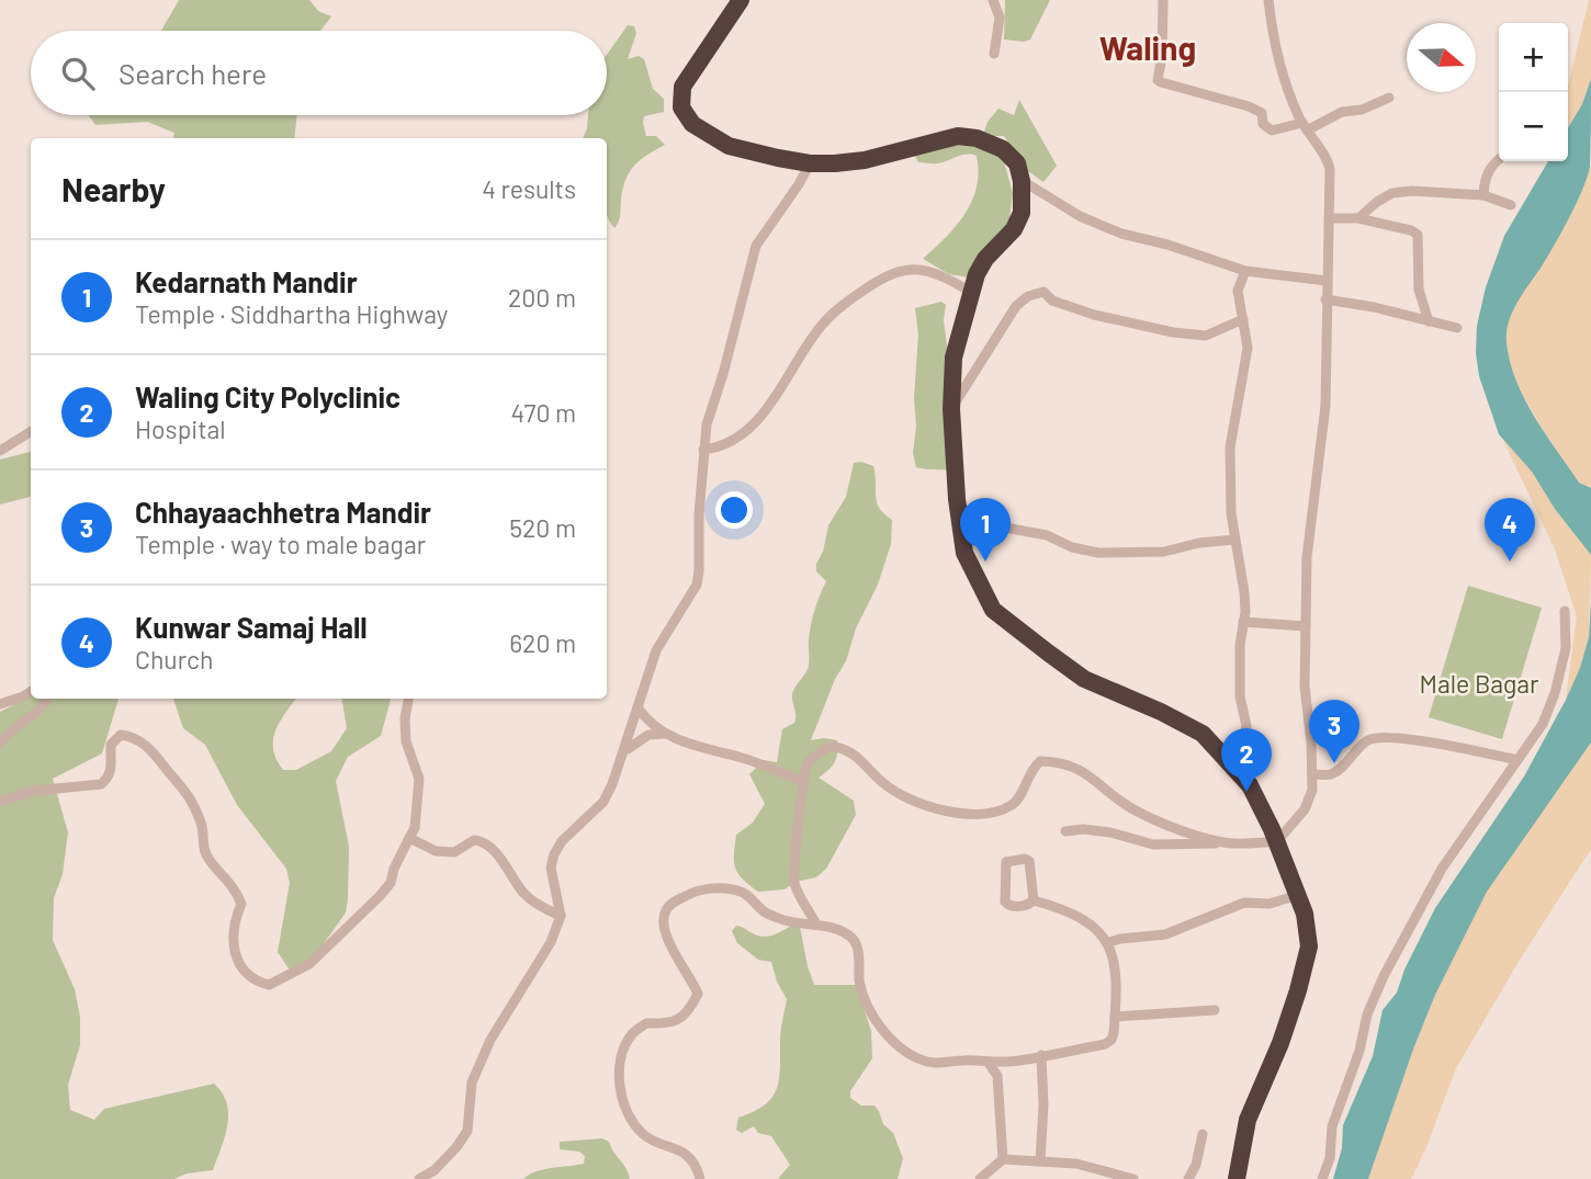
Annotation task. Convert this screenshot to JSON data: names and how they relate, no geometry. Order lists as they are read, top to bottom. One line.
{"districts":["Waling"],"parks":["Male Bagar"],"north":"right","page":{"map_buttons":["+","−"],"search":"Search here","heading":["Nearby","4 results"],"list":[{"mark":"1","name":"Kedarnath Mandir","note":"Temple · Siddhartha Highway","value":"200 m"},{"mark":"2","name":"Waling City Polyclinic","note":"Hospital","value":"470 m"},{"mark":"3","name":"Chhayaachhetra Mandir","note":"Temple · way to male bagar","value":"520 m"},{"mark":"4","name":"Kunwar Samaj Hall","note":"Church","value":"620 m"}],"pins":["1","4","3","2"]}}
